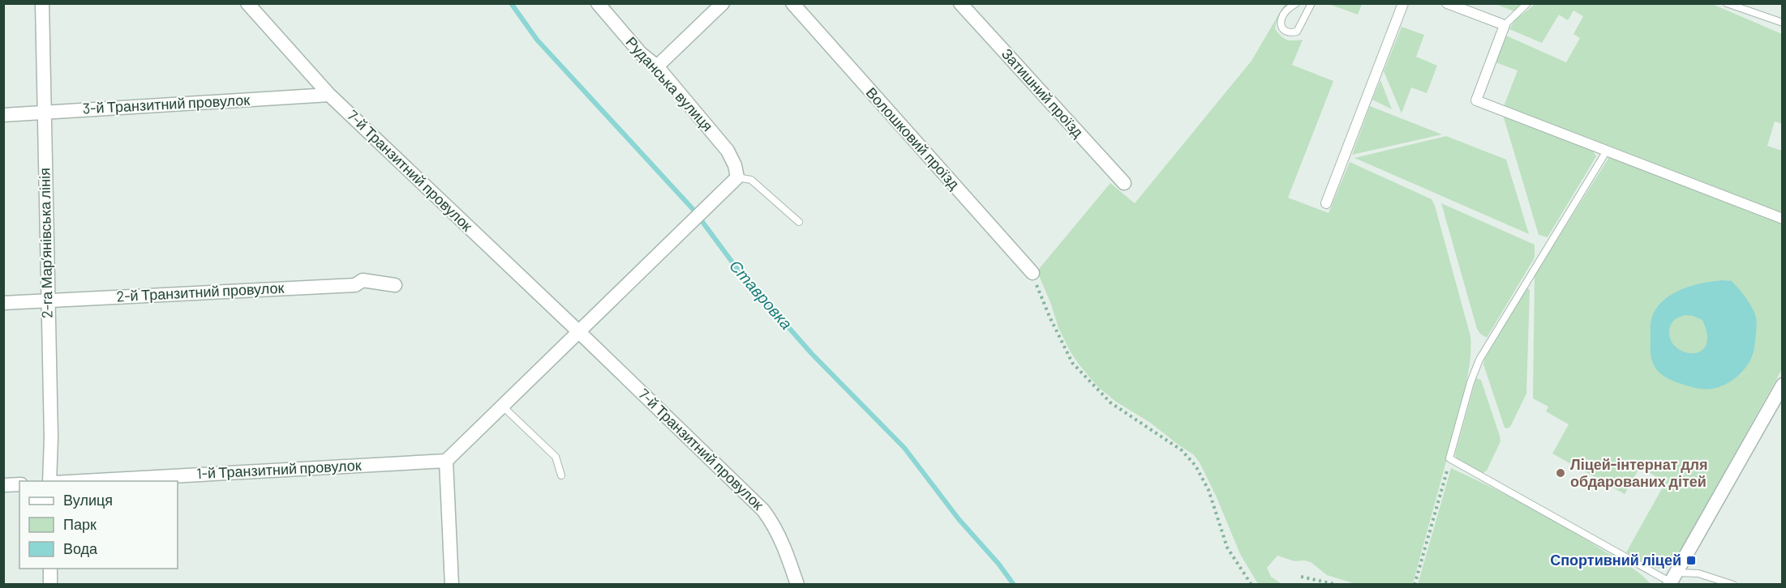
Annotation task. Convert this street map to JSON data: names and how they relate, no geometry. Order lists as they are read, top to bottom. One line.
{"streets":{"street":["Руданська вулиця","Затишний проїзд","3-й Транзитний провулок","Волошковий проїзд","7-й Транзитний провулок","2-га Марʼянівська лінія","2-й Транзитний провулок","1-й Транзитний провулок"]},"crossings":[["3-й Транзитний провулок","7-й Транзитний провулок"],["3-й Транзитний провулок","2-га Марʼянівська лінія"],["2-га Марʼянівська лінія","2-й Транзитний провулок"]],"water":["Ставровка"],"places":{"other":["Ліцей-інтернат для обдарованих дітей"],"transit":["Спортивний ліцей"]},"legend":["Вулиця","Парк","Вода"]}
